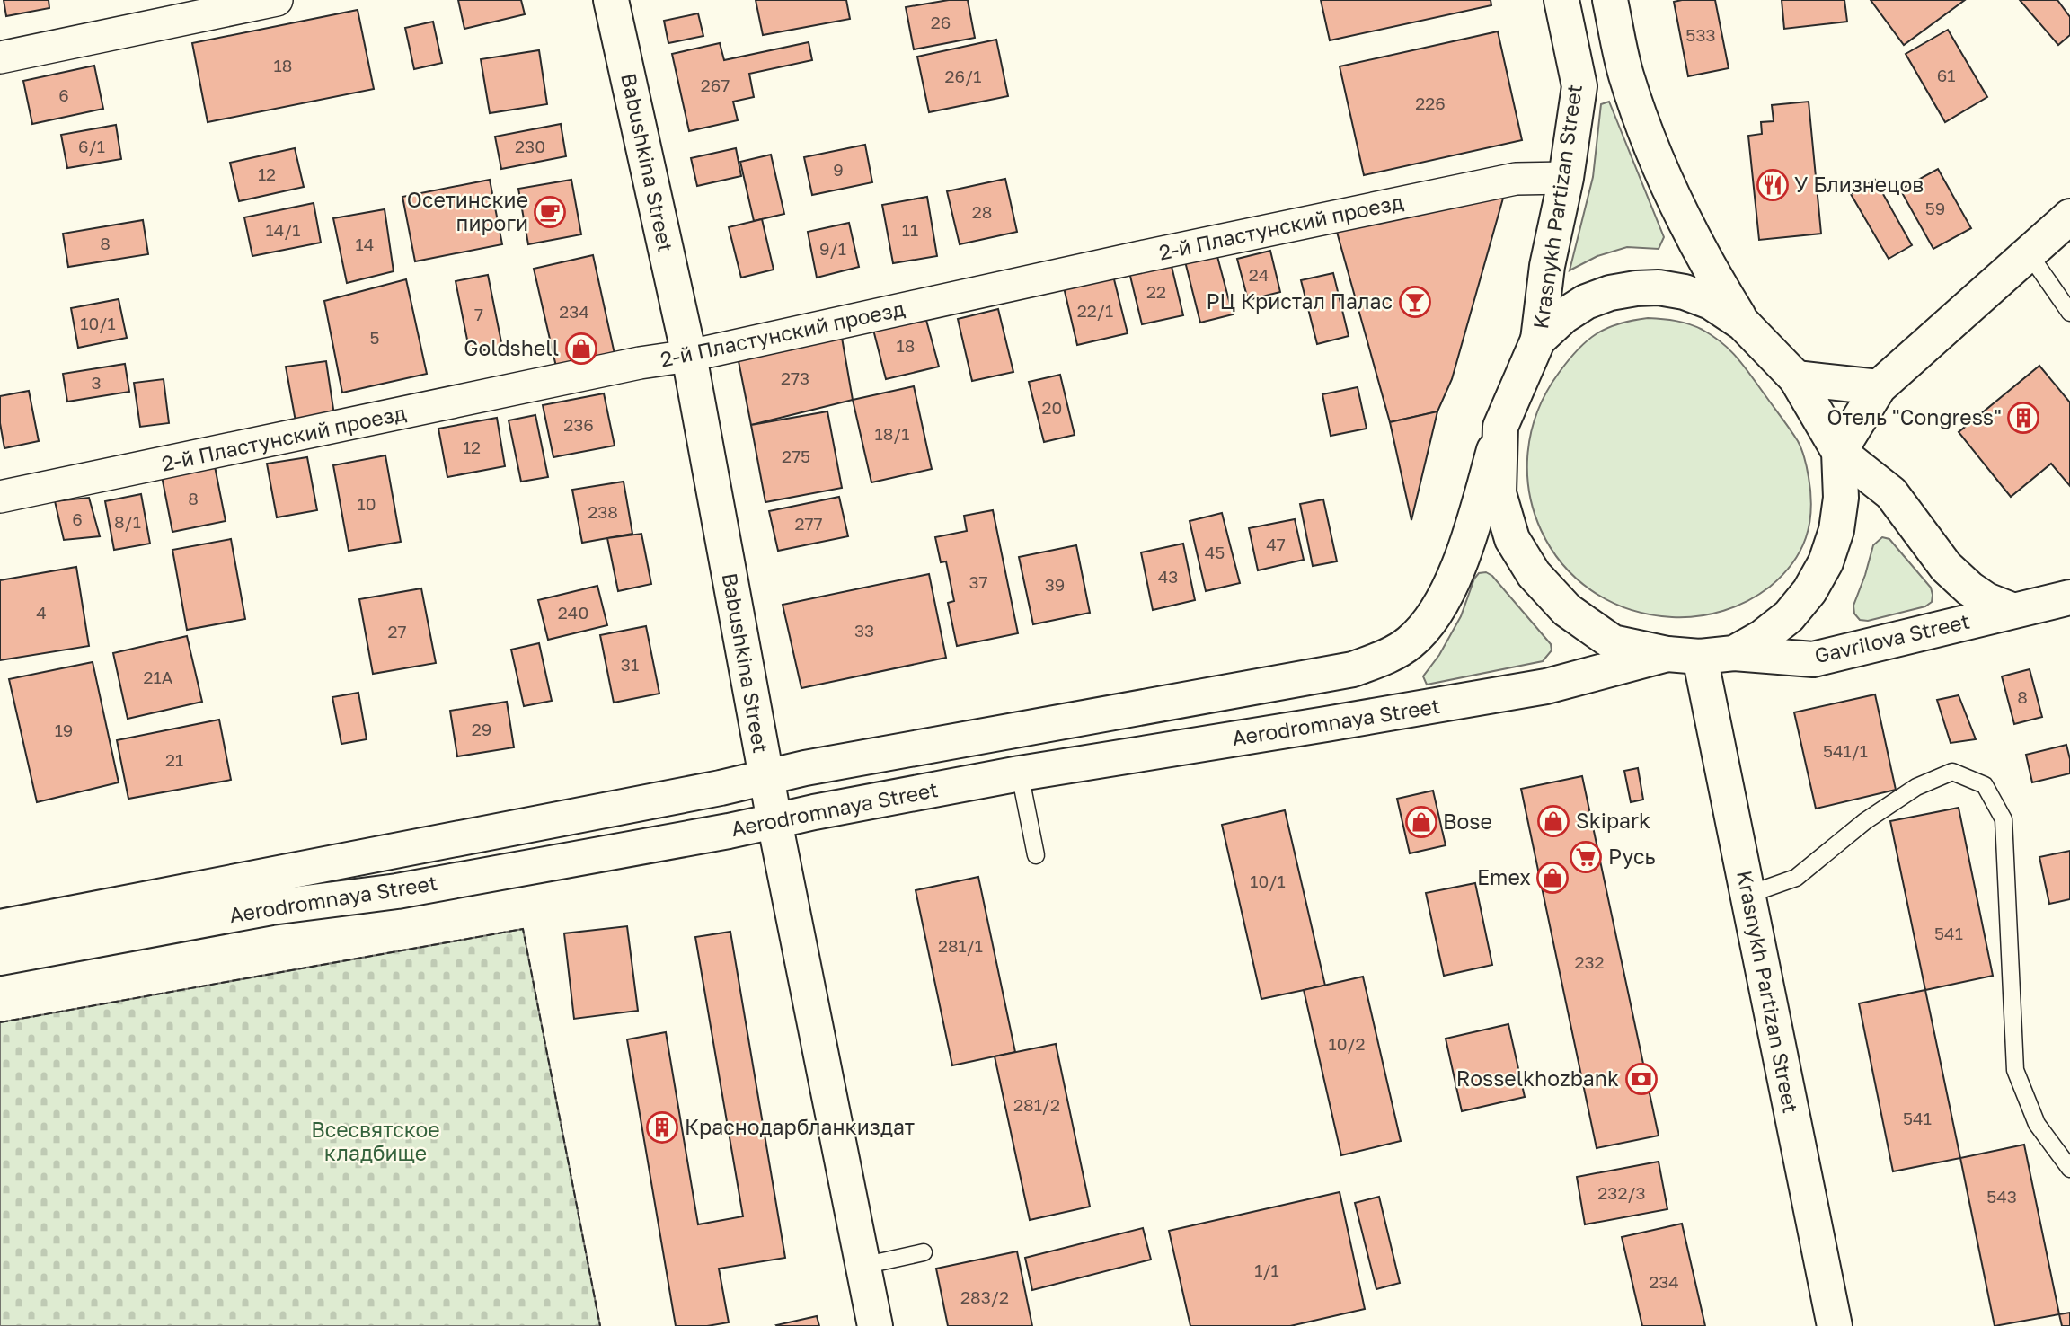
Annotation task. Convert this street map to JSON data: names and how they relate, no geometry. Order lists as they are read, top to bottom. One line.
{"streets":{"street":["Babushkina Street","Krasnykh Partizan Street","2-й Пластунский проезд","Gavrilova Street","Aerodromnaya Street"]},"crossings":[["Babushkina Street","2-й Пластунский проезд"],["Babushkina Street","Aerodromnaya Street"],["Krasnykh Partizan Street","2-й Пластунский проезд"],["Krasnykh Partizan Street","Aerodromnaya Street"]],"parks":["Всесвятское кладбище"],"places":{"restaurant":["У Близнецов"],"cafe":["Осетинские пироги"],"bar":["РЦ Кристал Палас"],"shop":["Goldshell","Skipark","Bose","Emex"],"building":["Отель \"Congress\"","Краснодарбланкиздат"],"supermarket":["Русь"],"bank":["Rosselkhozbank"]},"house_numbers":["26","533","18","61","26/1","267","6","226","6/1","230","9","12","59","28","14/1","11","8","14","9/1","24","22","22/1","234","7","10/1","5","18","273","3","20","236","18/1","12","275","8","10","238","6","8/1","277","47","45","43","37","39","4","240","33","27","31","21А","8","29","19","541/1","21","10/1","541","281/1","232","10/2","281/2","541","232/3","543","1/1","234","283/2"]}
